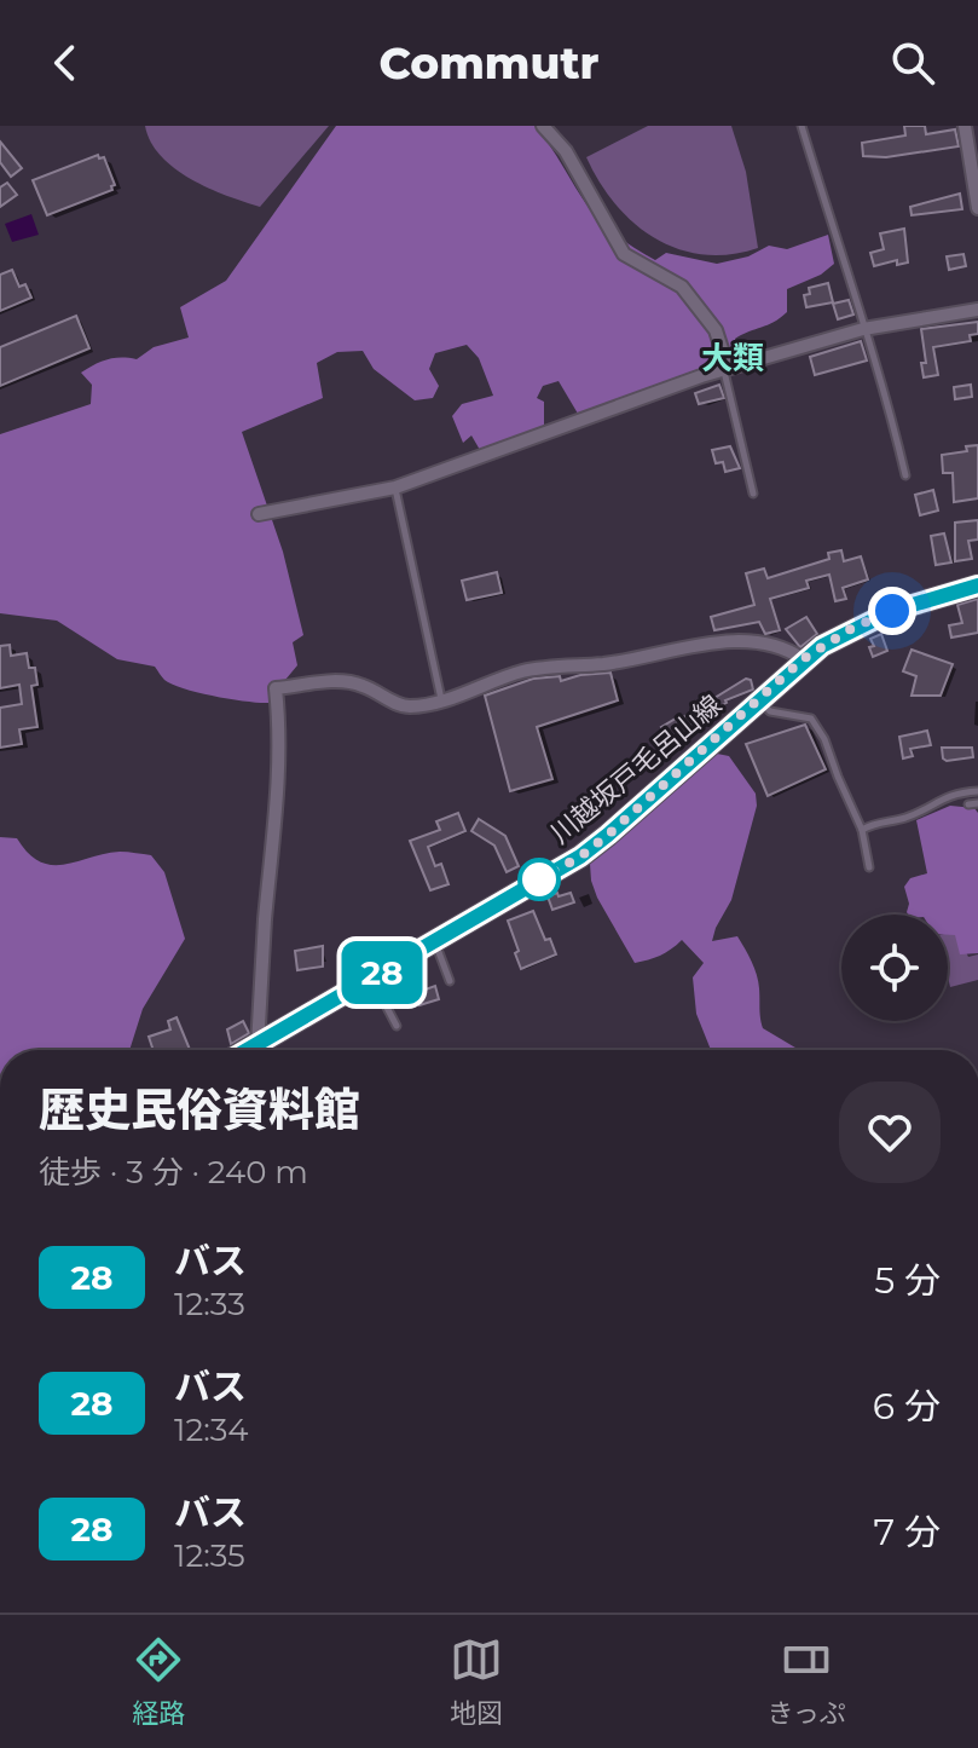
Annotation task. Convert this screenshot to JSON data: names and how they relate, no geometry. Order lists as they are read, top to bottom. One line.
{"streets":{"main road":["川越坂戸毛呂山線"]},"districts":["大類"],"lines":["bus line 28"],"page":{"header":"Commutr","on_map":"28","heading":["歴史民俗資料館","徒歩 · 3 分 · 240 m"],"list":[{"mark":"28","name":"バス","note":"12:33","value":"5 分"},{"mark":"28","name":"バス","note":"12:34","value":"6 分"},{"mark":"28","name":"バス","note":"12:35","value":"7 分"}],"tabs":["経路","地図","きっぷ"]}}
